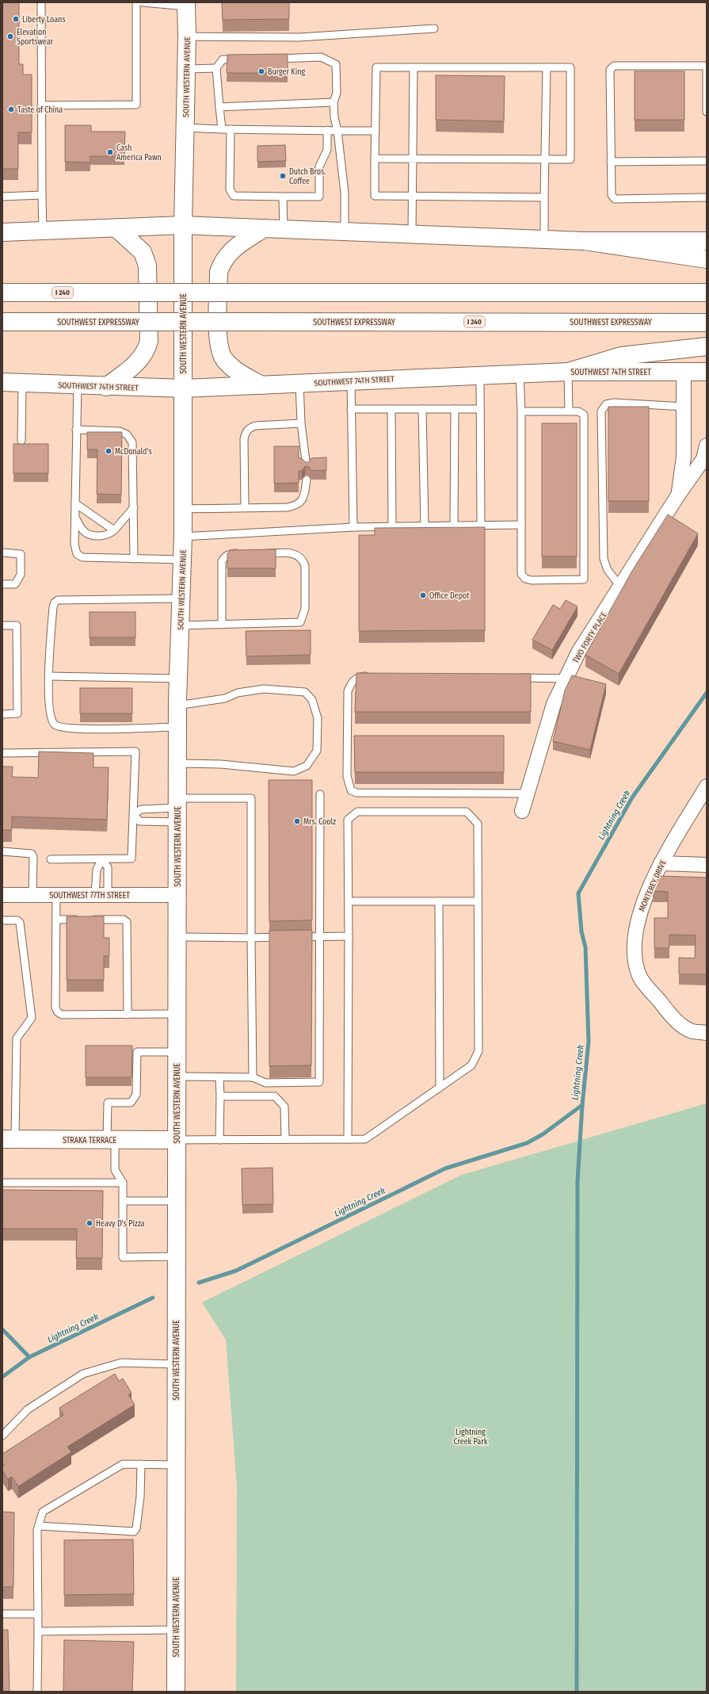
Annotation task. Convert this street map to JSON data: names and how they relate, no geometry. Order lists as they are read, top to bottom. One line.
{"streets":{"main road":["SOUTH WESTERN AVENUE","I 240","SOUTHWEST EXPRESSWAY","SOUTHWEST 74TH STREET","STRAKA TERRACE"],"street":["TWO FORTY PLACE","MONTEREY DRIVE","SOUTHWEST 77TH STREET"]},"crossings":[["SOUTH WESTERN AVENUE","SOUTHWEST 74TH STREET"],["SOUTH WESTERN AVENUE","SOUTHWEST 77TH STREET"],["SOUTH WESTERN AVENUE","STRAKA TERRACE"],["SOUTHWEST 74TH STREET","TWO FORTY PLACE"]],"water":["Lightning Creek"],"parks":["Lightning Creek Park"],"places":["Liberty Loans","Elevation Sportswear","Burger King","Taste of China","Cash America Pawn","Dutch Bros. Coffee","McDonald's","Office Depot","Mrs. Coolz","Heavy D's Pizza"]}
